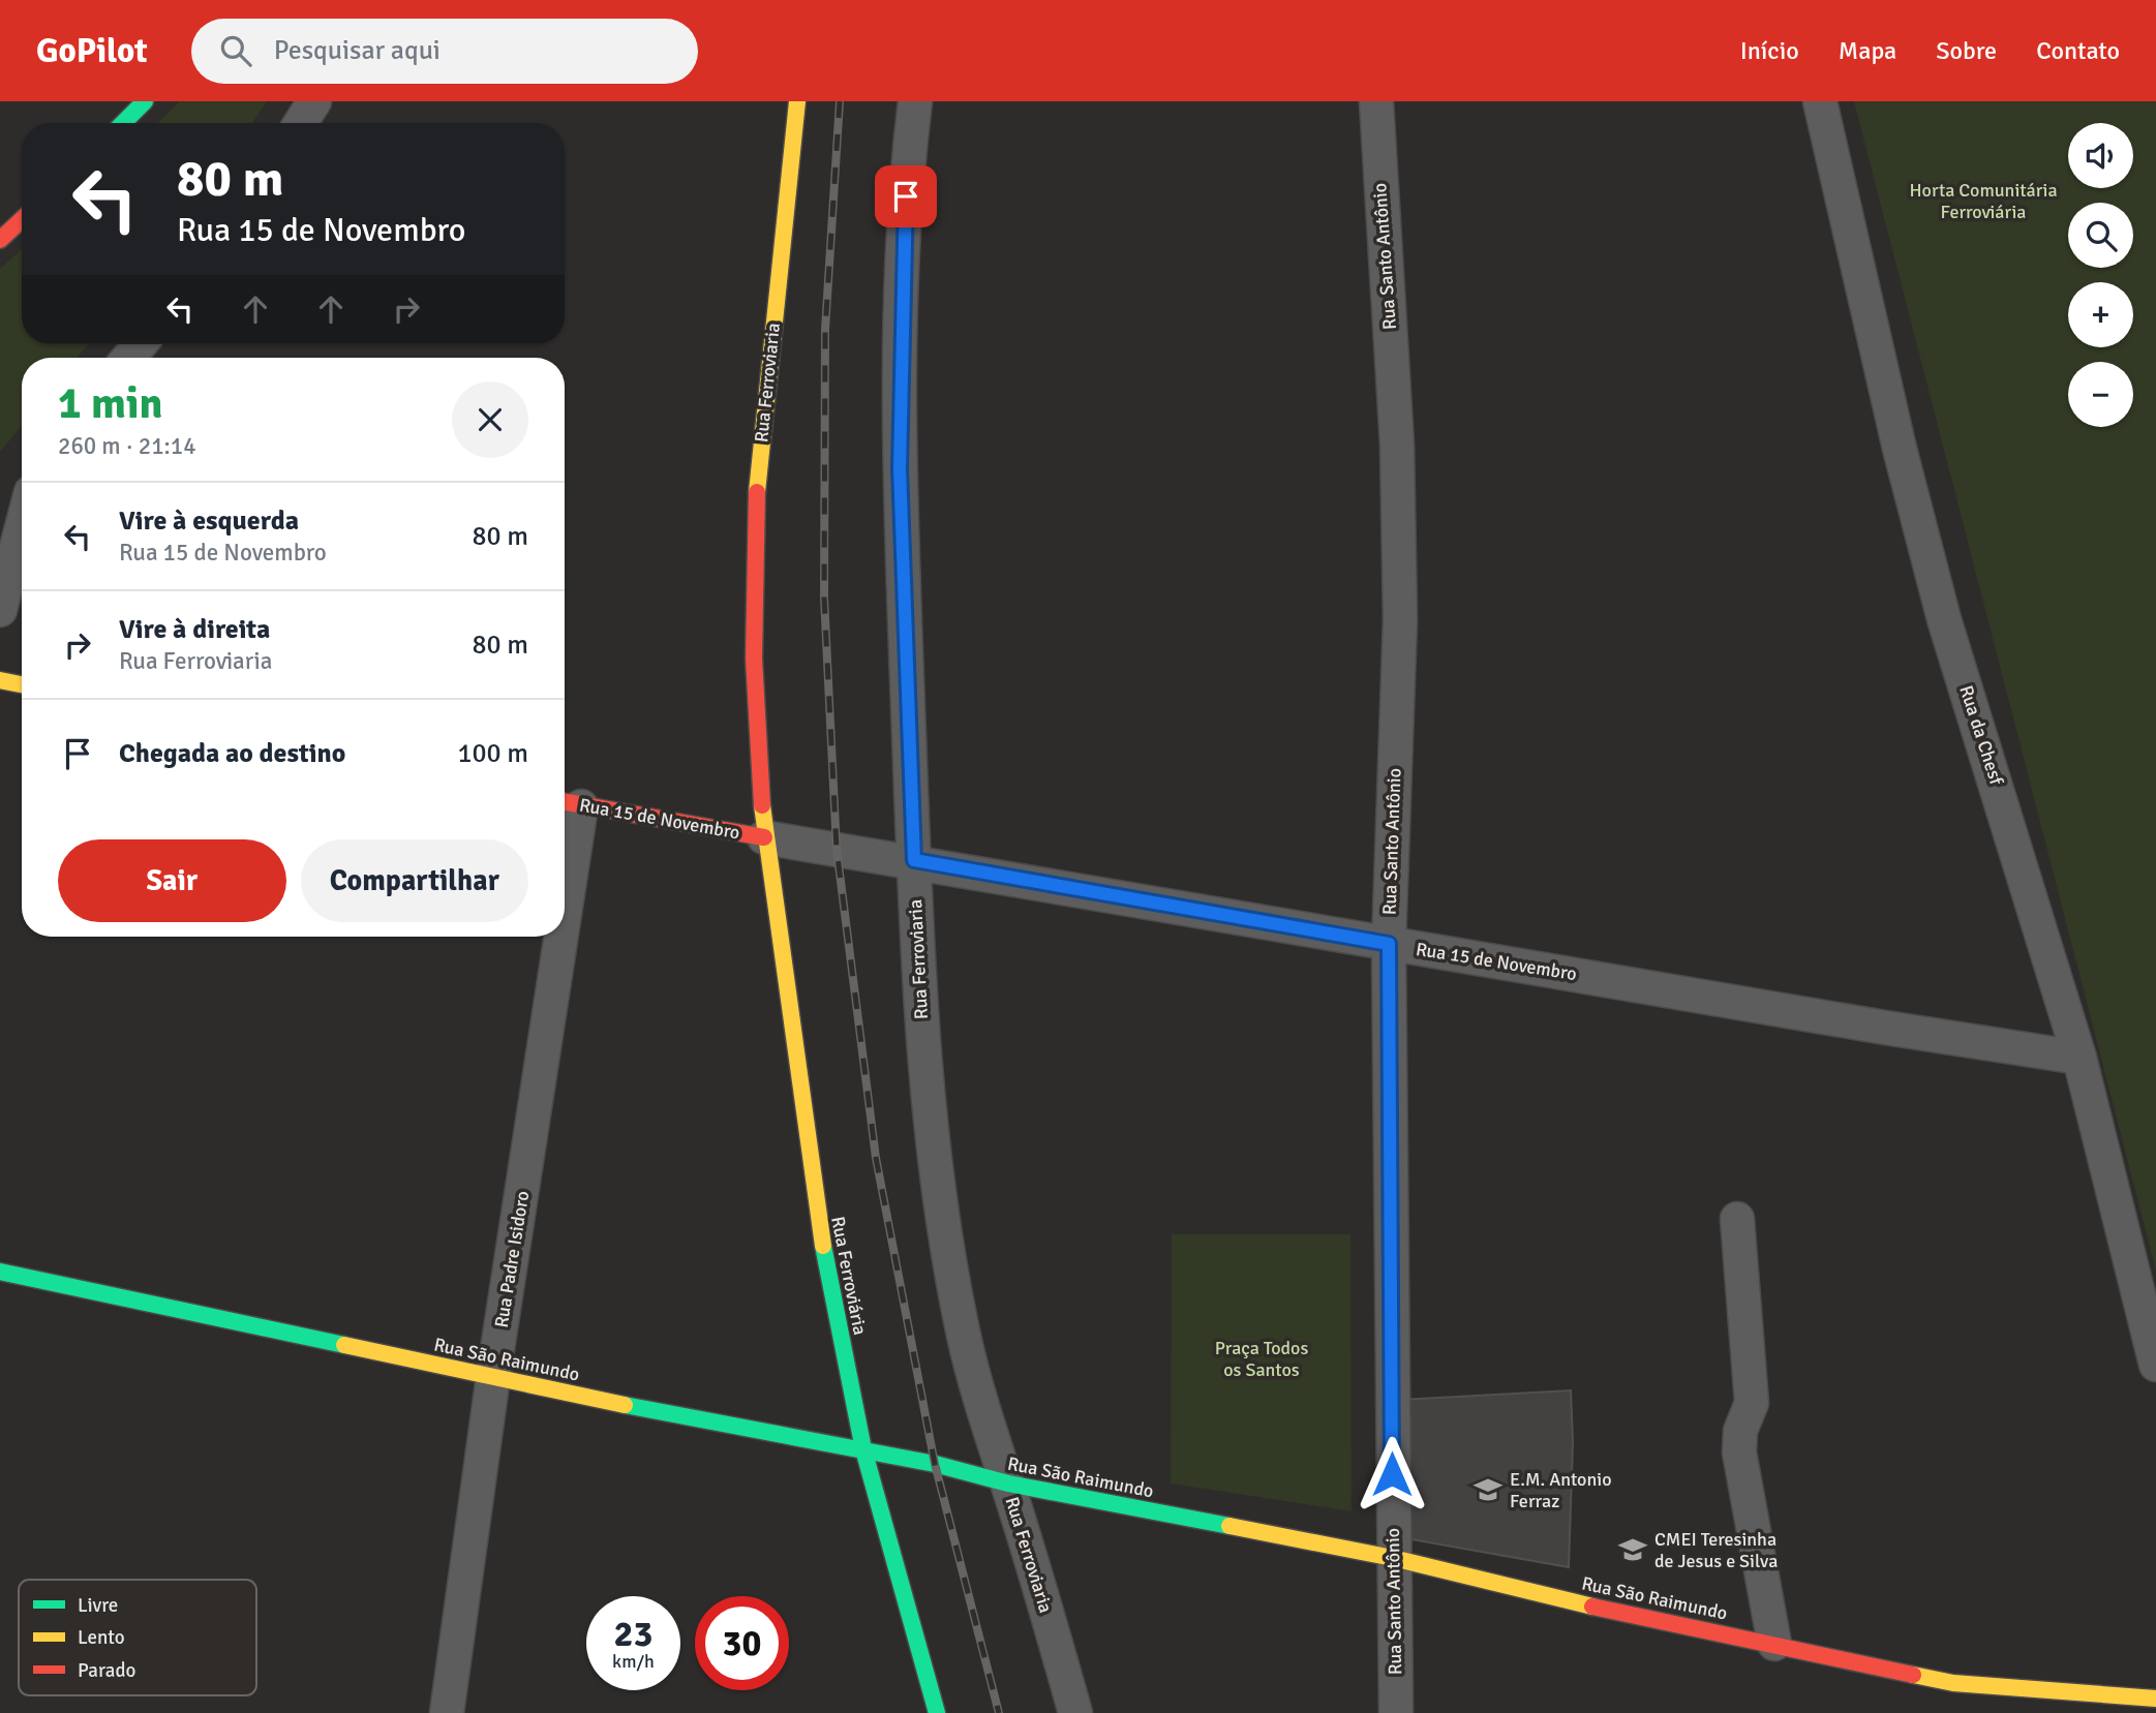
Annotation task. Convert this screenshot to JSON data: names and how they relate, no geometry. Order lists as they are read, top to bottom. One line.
{"streets":{"street":["Rua Santo Antônio","Rua Ferroviaria","Rua da Chesf","Rua 15 de Novembro","Rua Padre Isidoro","Rua Ferroviária","Rua São Raimundo"]},"crossings":[["Rua Santo Antônio","Rua 15 de Novembro"],["Rua Santo Antônio","Rua São Raimundo"],["Rua Ferroviaria","Rua 15 de Novembro"],["Rua Ferroviaria","Rua Ferroviária"],["Rua Ferroviaria","Rua São Raimundo"],["Rua da Chesf","Rua 15 de Novembro"],["Rua 15 de Novembro","Rua Padre Isidoro"],["Rua 15 de Novembro","Rua Ferroviária"],["Rua Padre Isidoro","Rua São Raimundo"],["Rua Ferroviária","Rua São Raimundo"]],"parks":["Horta Comunitária Ferroviária","Praça Todos os Santos"],"places":{"school or university":["E.M. Antonio Ferraz","CMEI Teresinha de Jesus e Silva"]},"legend":["Livre","Lento","Parado"],"page":{"header":"GoPilot","search":"Pesquisar aqui","nav":["Início","Mapa","Sobre","Contato"],"map_buttons":["+","−"],"turn":["80 m","Rua 15 de Novembro"],"heading":["1 min","260 m · 21:14"],"list":[{"name":"Vire à esquerda","note":"Rua 15 de Novembro","value":"80 m"},{"name":"Vire à direita","note":"Rua Ferroviaria","value":"80 m"},{"name":"Chegada ao destino","value":"100 m"}],"buttons":["Sair","Compartilhar"],"speed":"23 km/h","limit":"30"}}
